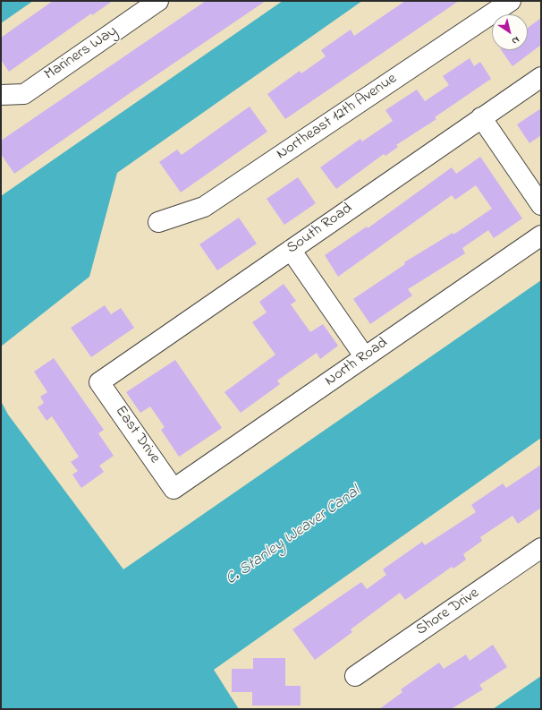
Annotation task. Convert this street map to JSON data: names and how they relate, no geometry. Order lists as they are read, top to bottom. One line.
{"streets":{"street":["Mariners Way","Northeast 12th Avenue","South Road","North Road","East Drive","Shore Drive"]},"crossings":[["South Road","East Drive"],["North Road","East Drive"]],"water":["C. Stanley Weaver Canal"],"north":"bottom right"}
